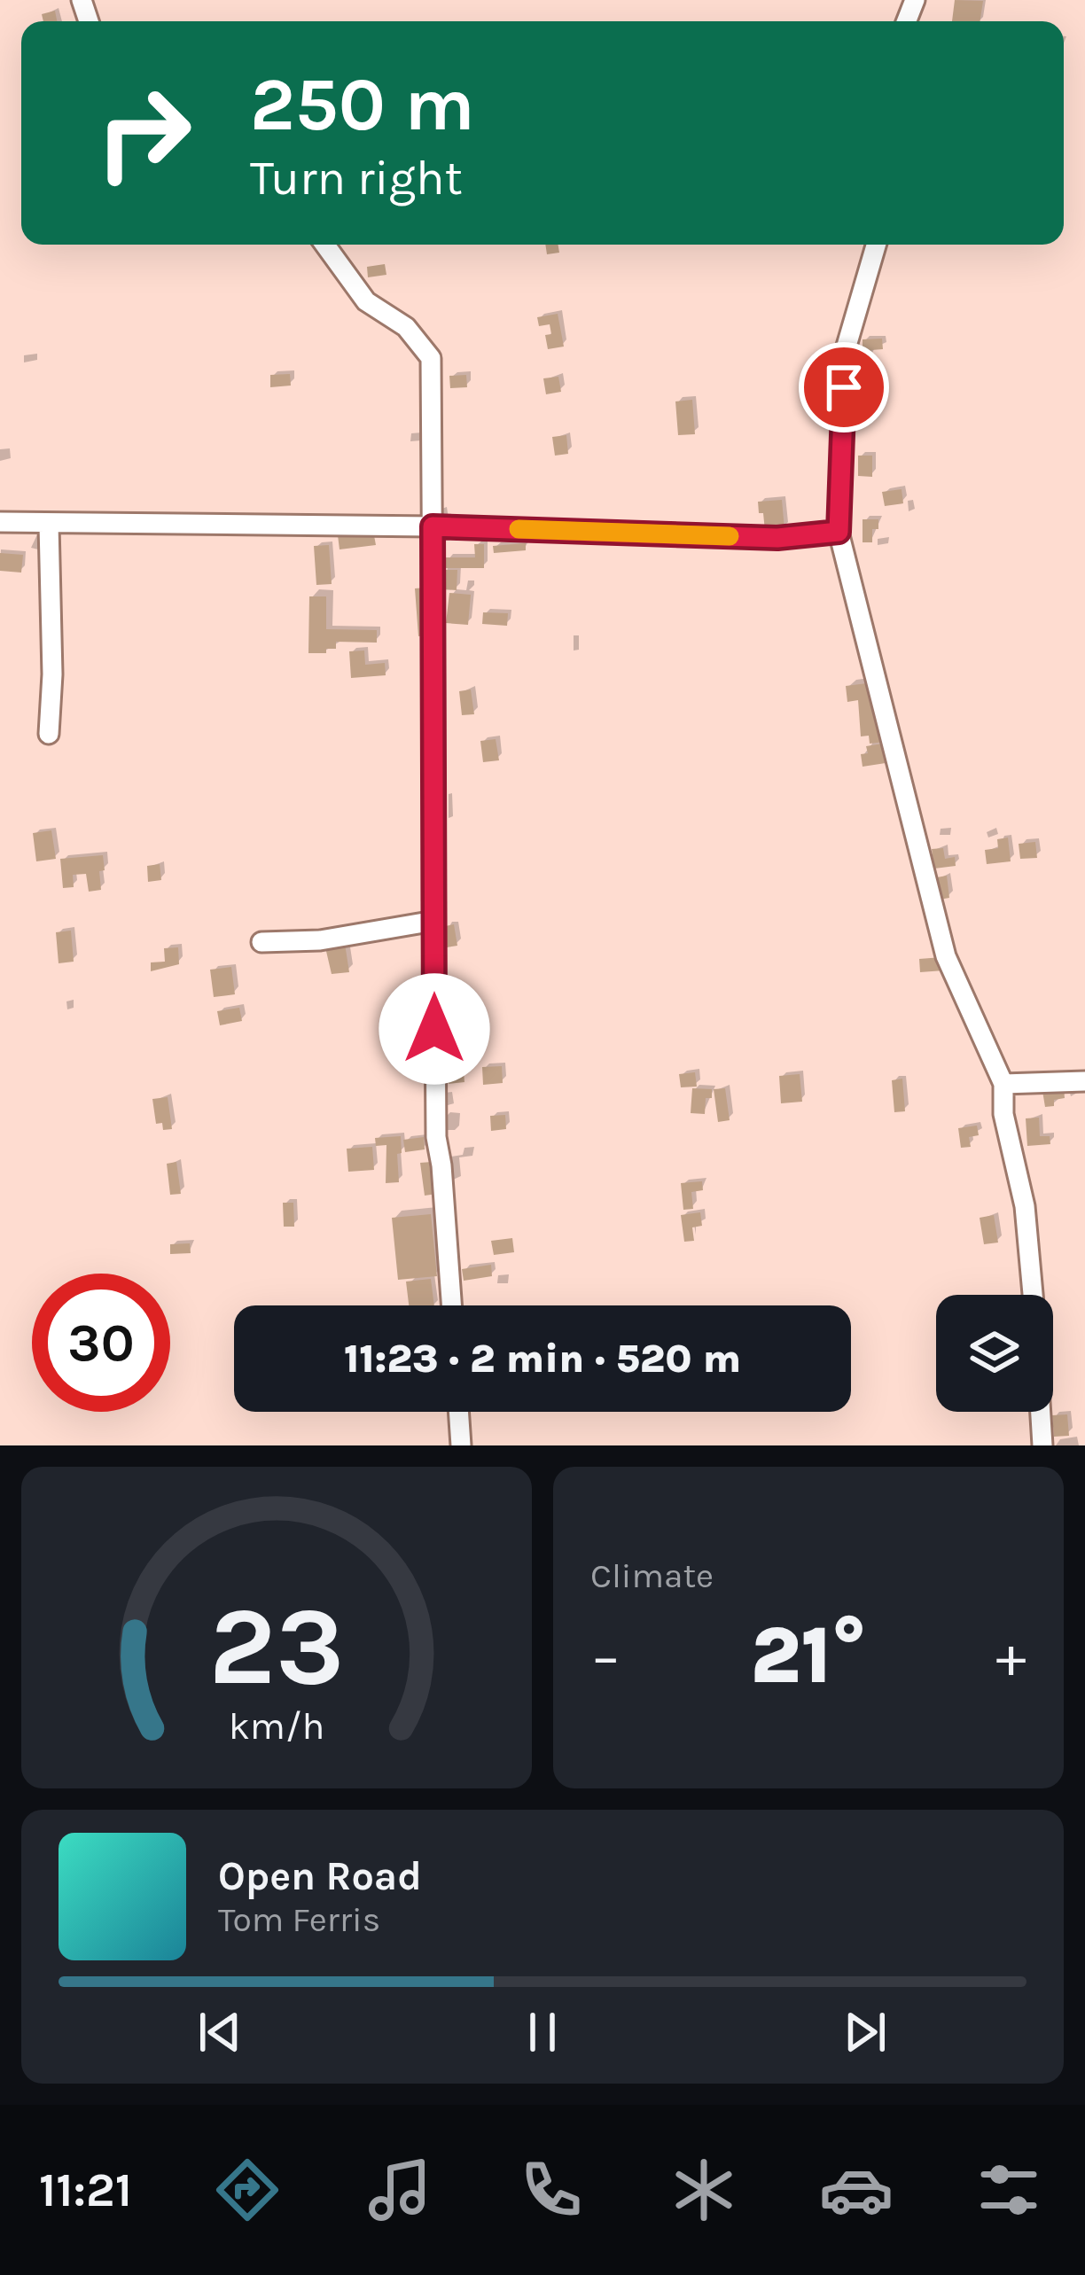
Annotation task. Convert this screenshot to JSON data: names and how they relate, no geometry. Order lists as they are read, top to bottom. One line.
{"page":{"turn":["250 m","Turn right"],"limit":"30","trip":"11:23 · 2 min · 520 m","tile":"Climate","heat":["−","21°","+"],"song":["Open Road","Tom Ferris"],"tabs":"11:21","gauge":["23","km/h"]}}
